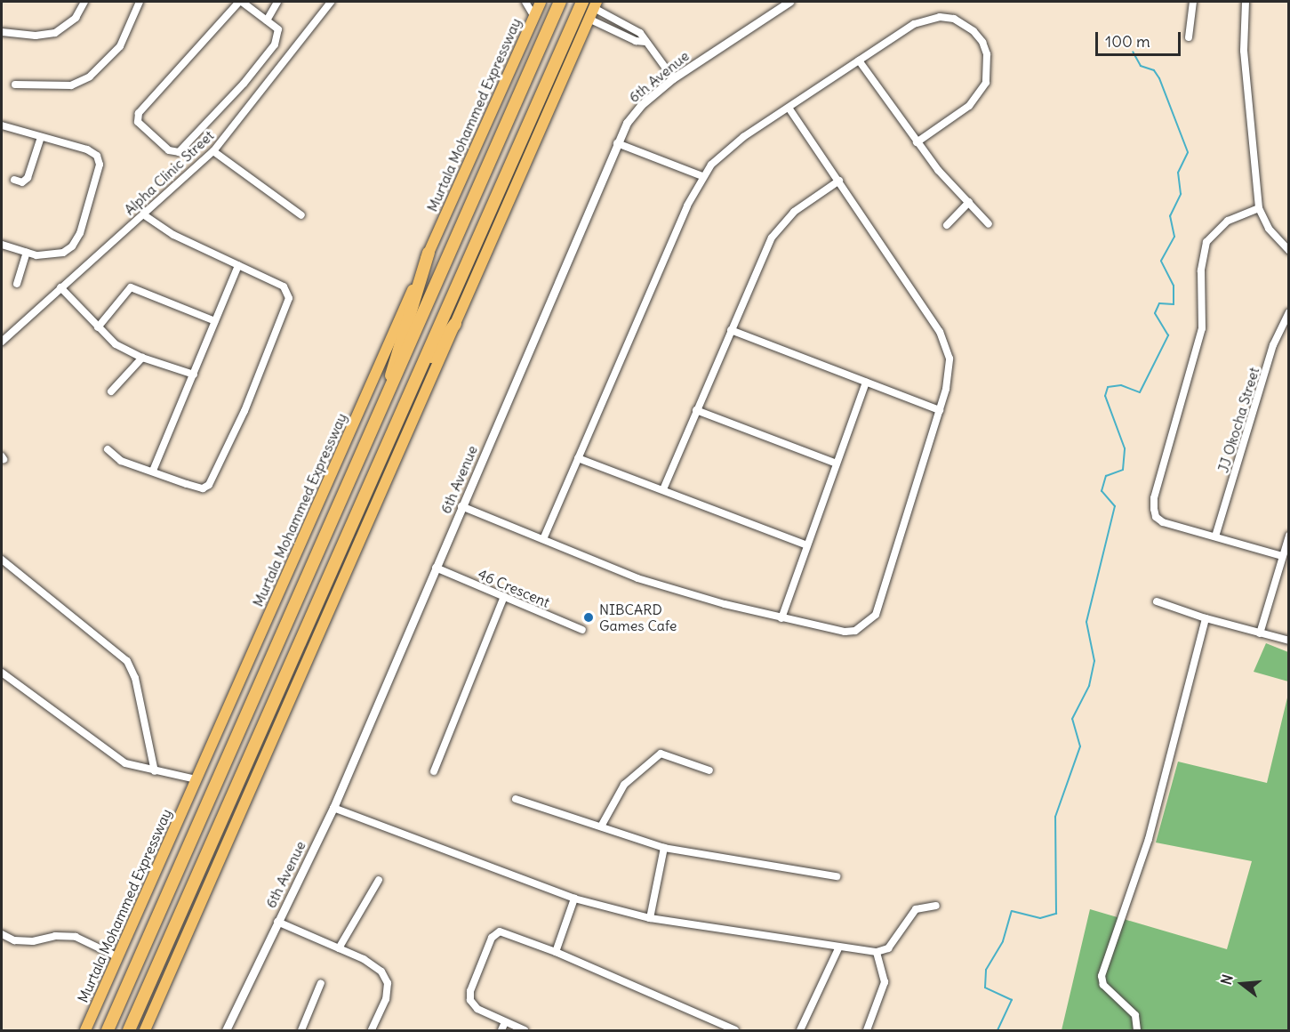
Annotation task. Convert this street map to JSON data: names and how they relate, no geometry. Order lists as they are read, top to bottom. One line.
{"streets":{"highway":["Murtala Mohammed Expressway"],"street":["6th Avenue","Alpha Clinic Street","JJ Okocha Street","46 Crescent"]},"crossings":[["6th Avenue","46 Crescent"]],"places":["NIBCARD Games Cafe"],"scale_bar":"100 m","north":"left"}
